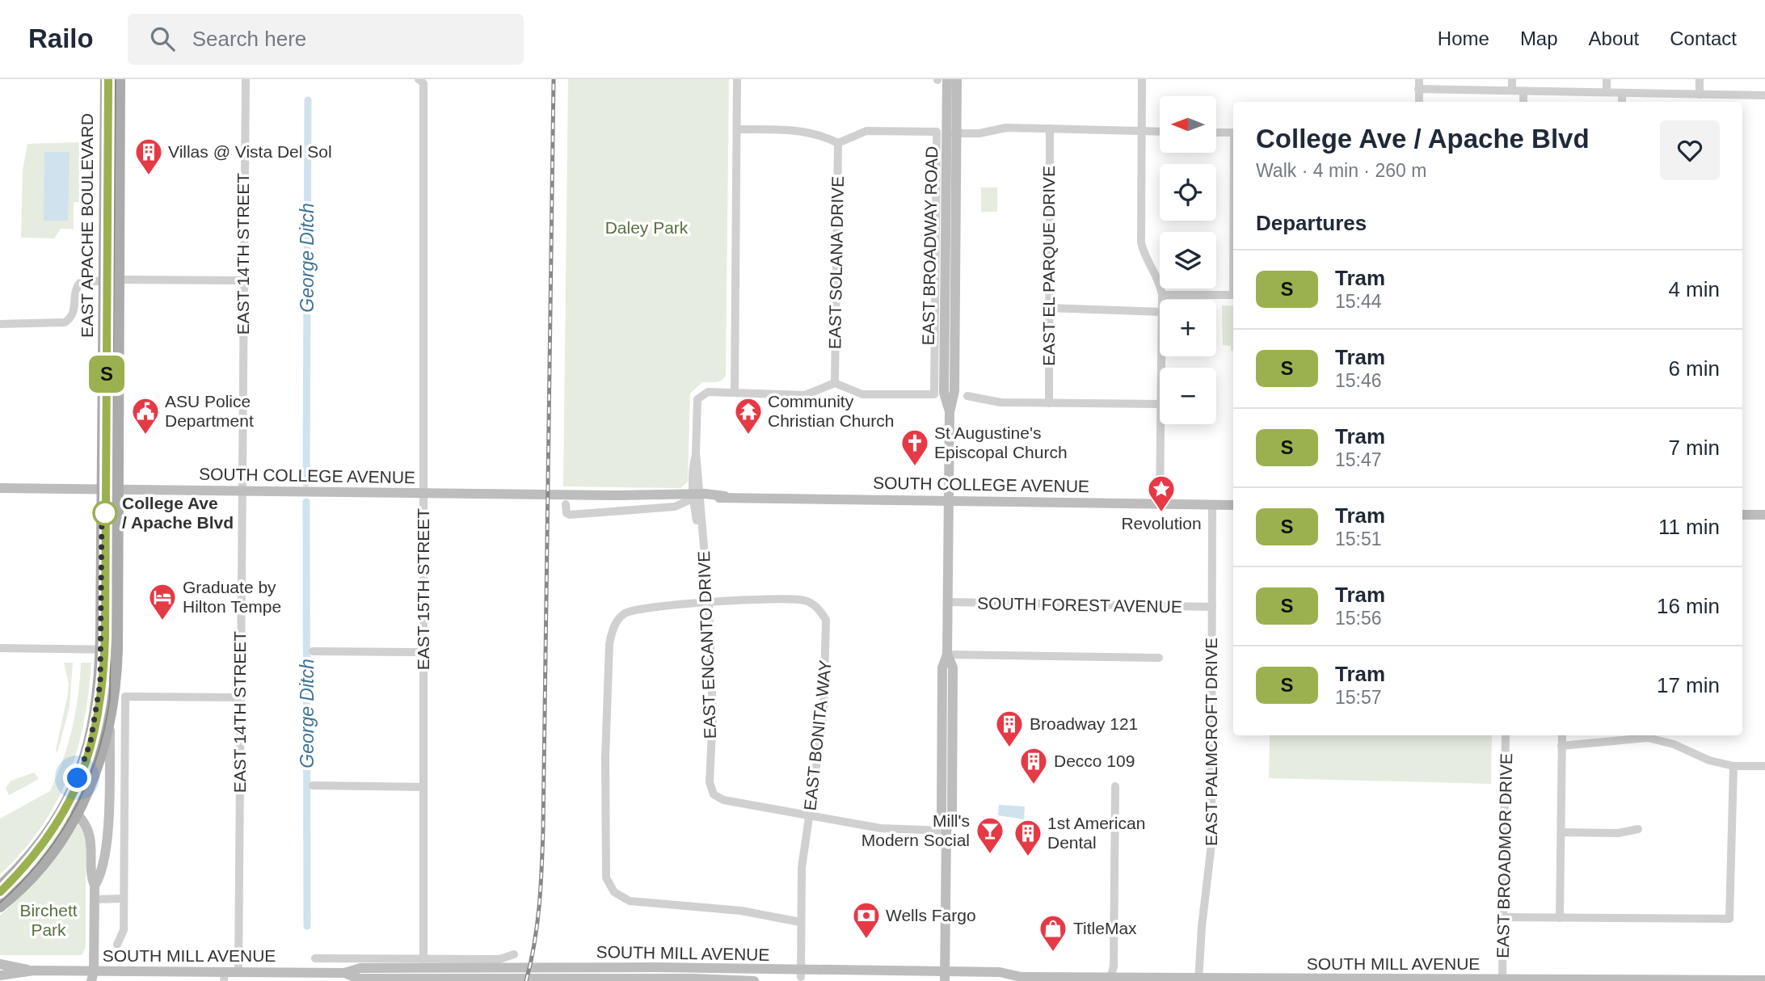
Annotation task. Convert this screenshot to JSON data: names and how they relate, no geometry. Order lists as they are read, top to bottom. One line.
{"streets":{"main road":["EAST APACHE BOULEVARD","EAST BROADWAY ROAD","SOUTH COLLEGE AVENUE","SOUTH MILL AVENUE"],"street":["EAST 14TH STREET","EAST SOLANA DRIVE","EAST EL PARQUE DRIVE","EAST 15TH STREET","SOUTH FOREST AVENUE","EAST ENCANTO DRIVE","EAST BONITA WAY","EAST PALMCROFT DRIVE","EAST BROADMOR DRIVE"]},"crossings":[["EAST APACHE BOULEVARD","SOUTH COLLEGE AVENUE"],["EAST BROADWAY ROAD","SOUTH COLLEGE AVENUE"],["EAST BROADWAY ROAD","SOUTH FOREST AVENUE"],["EAST BROADWAY ROAD","SOUTH MILL AVENUE"],["EAST 14TH STREET","SOUTH COLLEGE AVENUE"],["EAST 14TH STREET","SOUTH MILL AVENUE"],["SOUTH COLLEGE AVENUE","EAST 15TH STREET"],["SOUTH COLLEGE AVENUE","EAST ENCANTO DRIVE"],["SOUTH COLLEGE AVENUE","EAST PALMCROFT DRIVE"],["SOUTH FOREST AVENUE","EAST PALMCROFT DRIVE"],["EAST ENCANTO DRIVE","EAST BONITA WAY"],["EAST BONITA WAY","SOUTH MILL AVENUE"],["EAST PALMCROFT DRIVE","SOUTH MILL AVENUE"],["EAST BROADMOR DRIVE","SOUTH MILL AVENUE"]],"water":["George Ditch"],"parks":["Daley Park","Birchett Park"],"places":{"building":["Villas @ Vista Del Sol","Broadway 121","Decco 109","1st American Dental"],"public building":["ASU Police Department"],"temple":["Community Christian Church"],"church":["St Augustine's Episcopal Church"],"place":["Revolution"],"other":["College Ave / Apache Blvd"],"hotel":["Graduate by Hilton Tempe"],"bar":["Mill's Modern Social"],"bank":["Wells Fargo"],"shop":["TitleMax"]},"lines":["tram line S"],"north":"left","page":{"header":"Railo","search":"Search here","nav":["Home","Map","About","Contact"],"on_map":"S","map_buttons":["+","−"],"heading":[["College Ave / Apache Blvd","Walk · 4 min · 260 m"],"Departures"],"list":[{"mark":"S","name":"Tram","note":"15:44","value":"4 min"},{"mark":"S","name":"Tram","note":"15:46","value":"6 min"},{"mark":"S","name":"Tram","note":"15:47","value":"7 min"},{"mark":"S","name":"Tram","note":"15:51","value":"11 min"},{"mark":"S","name":"Tram","note":"15:56","value":"16 min"},{"mark":"S","name":"Tram","note":"15:57","value":"17 min"}]}}
